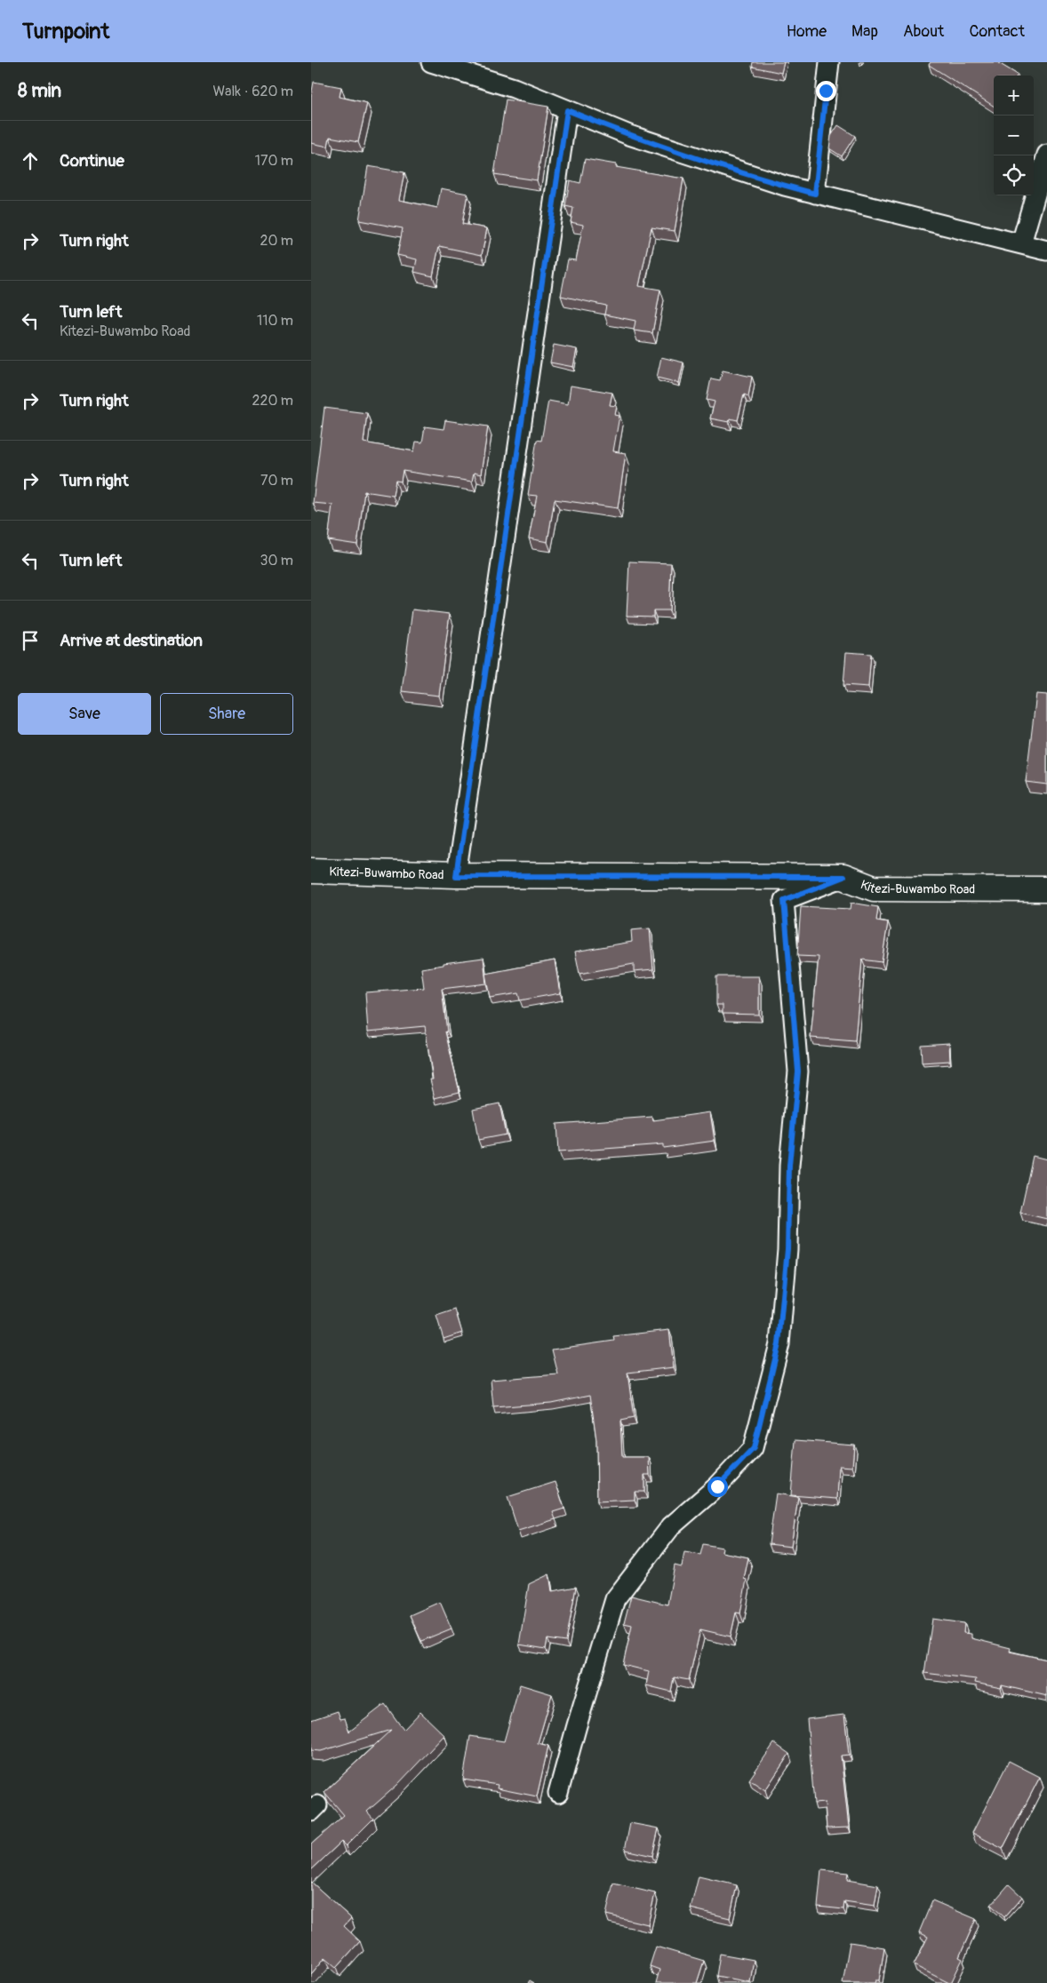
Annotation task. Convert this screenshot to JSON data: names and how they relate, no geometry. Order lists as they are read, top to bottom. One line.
{"streets":{"street":["Kitezi-Buwambo Road"]},"page":{"header":"Turnpoint","nav":["Home","Map","About","Contact"],"heading":["8 min","Walk · 620 m"],"map_buttons":["+","−"],"list":[["Continue","170 m"],["Turn right","20 m"],["Turn left","Kitezi-Buwambo Road","110 m"],["Turn right","220 m"],["Turn right","70 m"],["Turn left","30 m"],"Arrive at destination"],"buttons":["Save","Share"]}}
